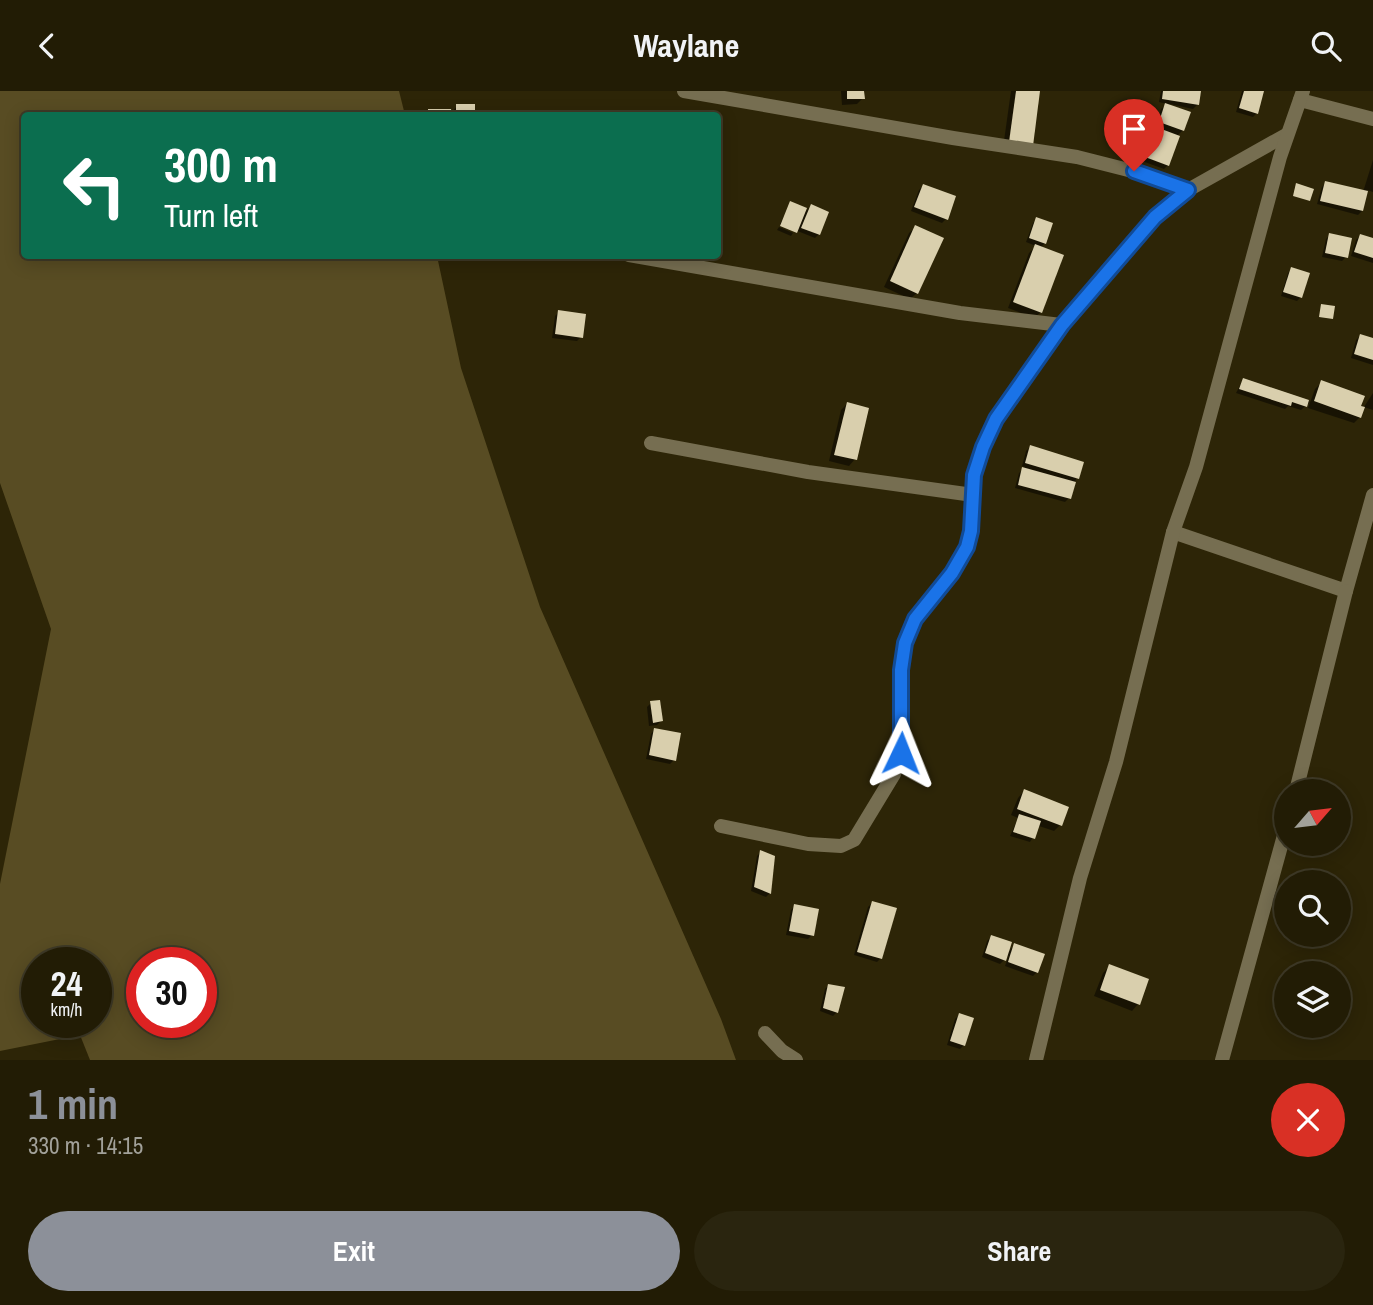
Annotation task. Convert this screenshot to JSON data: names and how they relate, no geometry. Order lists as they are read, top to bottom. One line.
{"north":"top right","page":{"header":"Waylane","turn":["300 m","Turn left"],"speed":"24 km/h","limit":"30","heading":["1 min","330 m · 14:15"],"buttons":["Exit","Share"]}}
